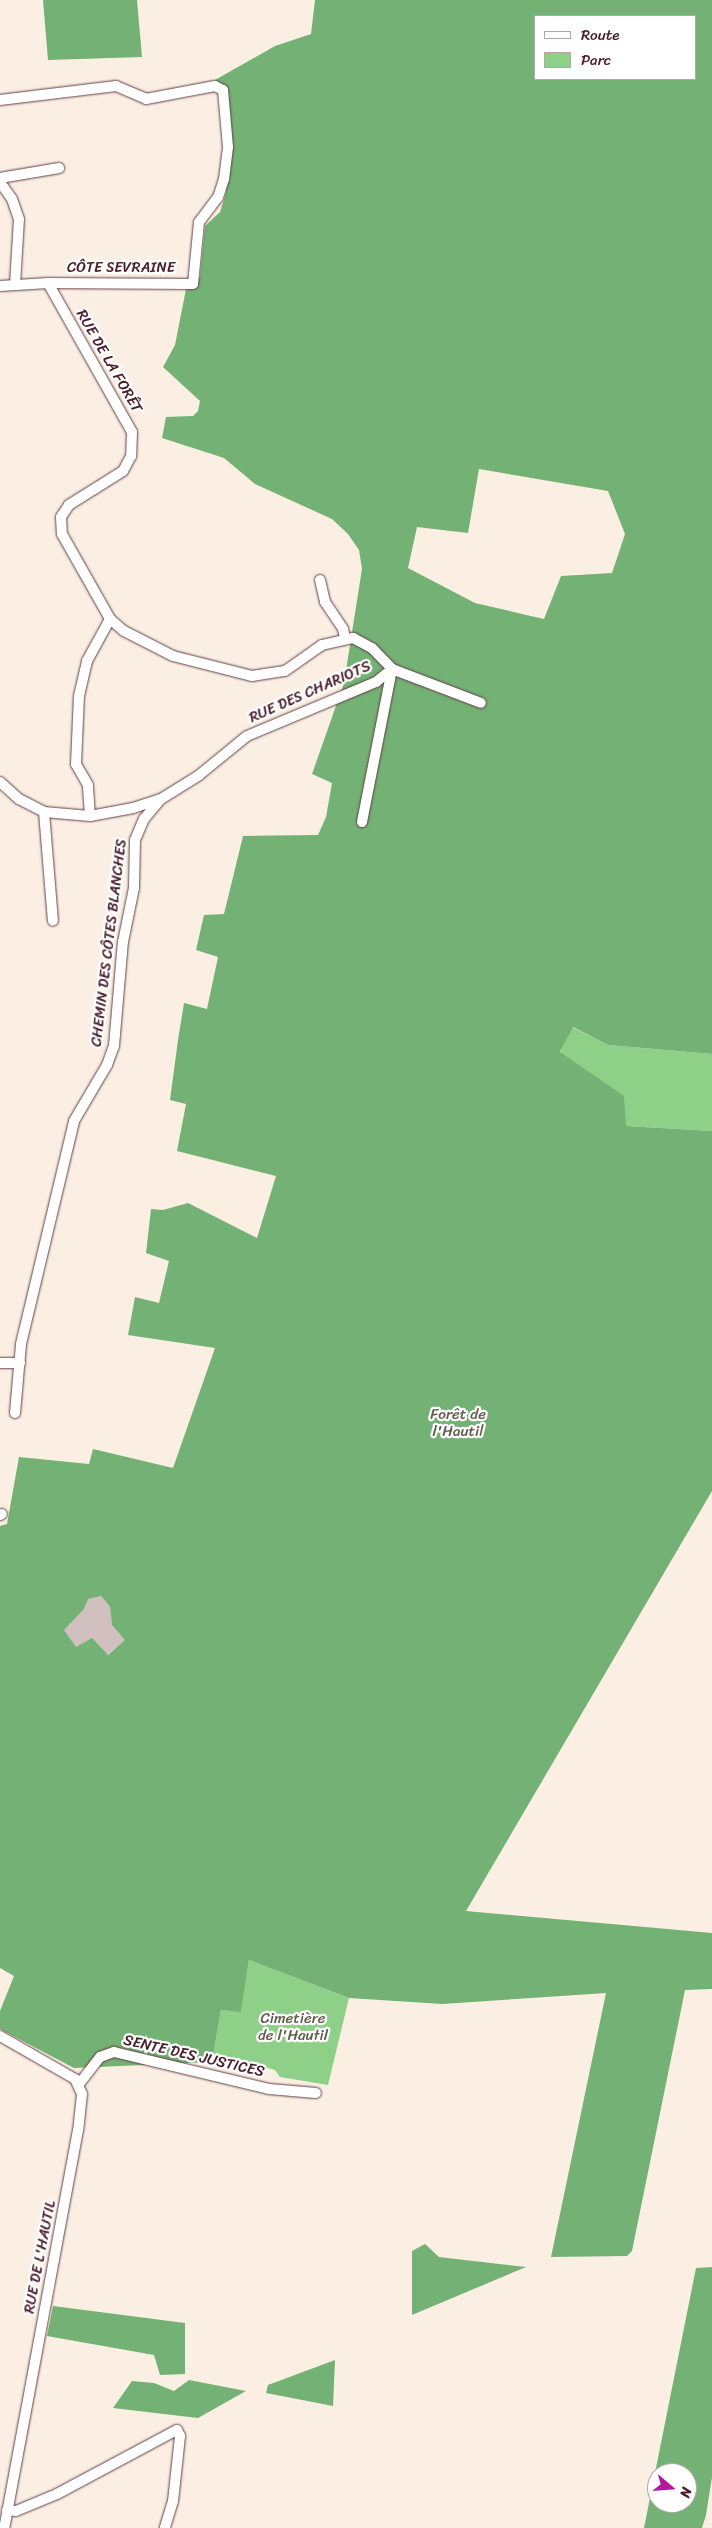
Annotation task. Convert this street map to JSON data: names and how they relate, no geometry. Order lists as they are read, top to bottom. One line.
{"streets":{"street":["CÔTE SEVRAINE","RUE DE LA FORÊT","RUE DES CHARIOTS","CHEMIN DES CÔTES BLANCHES","SENTE DES JUSTICES","RUE DE L'HAUTIL"]},"crossings":[["CÔTE SEVRAINE","RUE DE LA FORÊT"],["RUE DES CHARIOTS","CHEMIN DES CÔTES BLANCHES"],["SENTE DES JUSTICES","RUE DE L'HAUTIL"]],"parks":["Forêt de l'Hautil","Cimetière de l'Hautil"],"legend":["Route","Parc"],"north":"right"}
